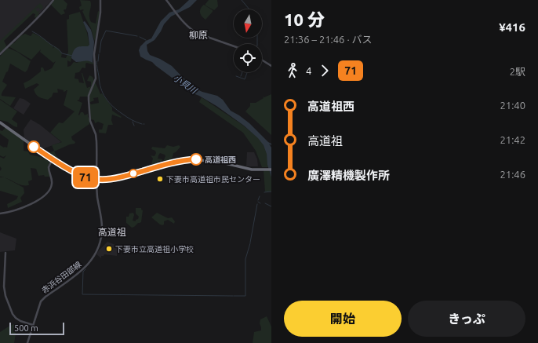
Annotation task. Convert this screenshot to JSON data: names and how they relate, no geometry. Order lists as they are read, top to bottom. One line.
{"streets":{"main road":["赤浜谷田部線"]},"districts":["柳原","高道祖"],"water":["小貝川"],"places":["高道祖西","下妻市高道祖市民センター","下妻市立高道祖小学校"],"lines":["bus line 71"],"scale_bar":"500 m","north":"bottom","page":{"on_map":"71","heading":["10 分","21:36 – 21:46 · バス","¥416"],"legs":["4","71","2駅"],"list":[{"name":"高道祖西","value":"21:40"},{"name":"高道祖","value":"21:42"},{"name":"廣澤精機製作所","value":"21:46"}],"buttons":["開始","きっぷ"],"scale":"500 m"}}
